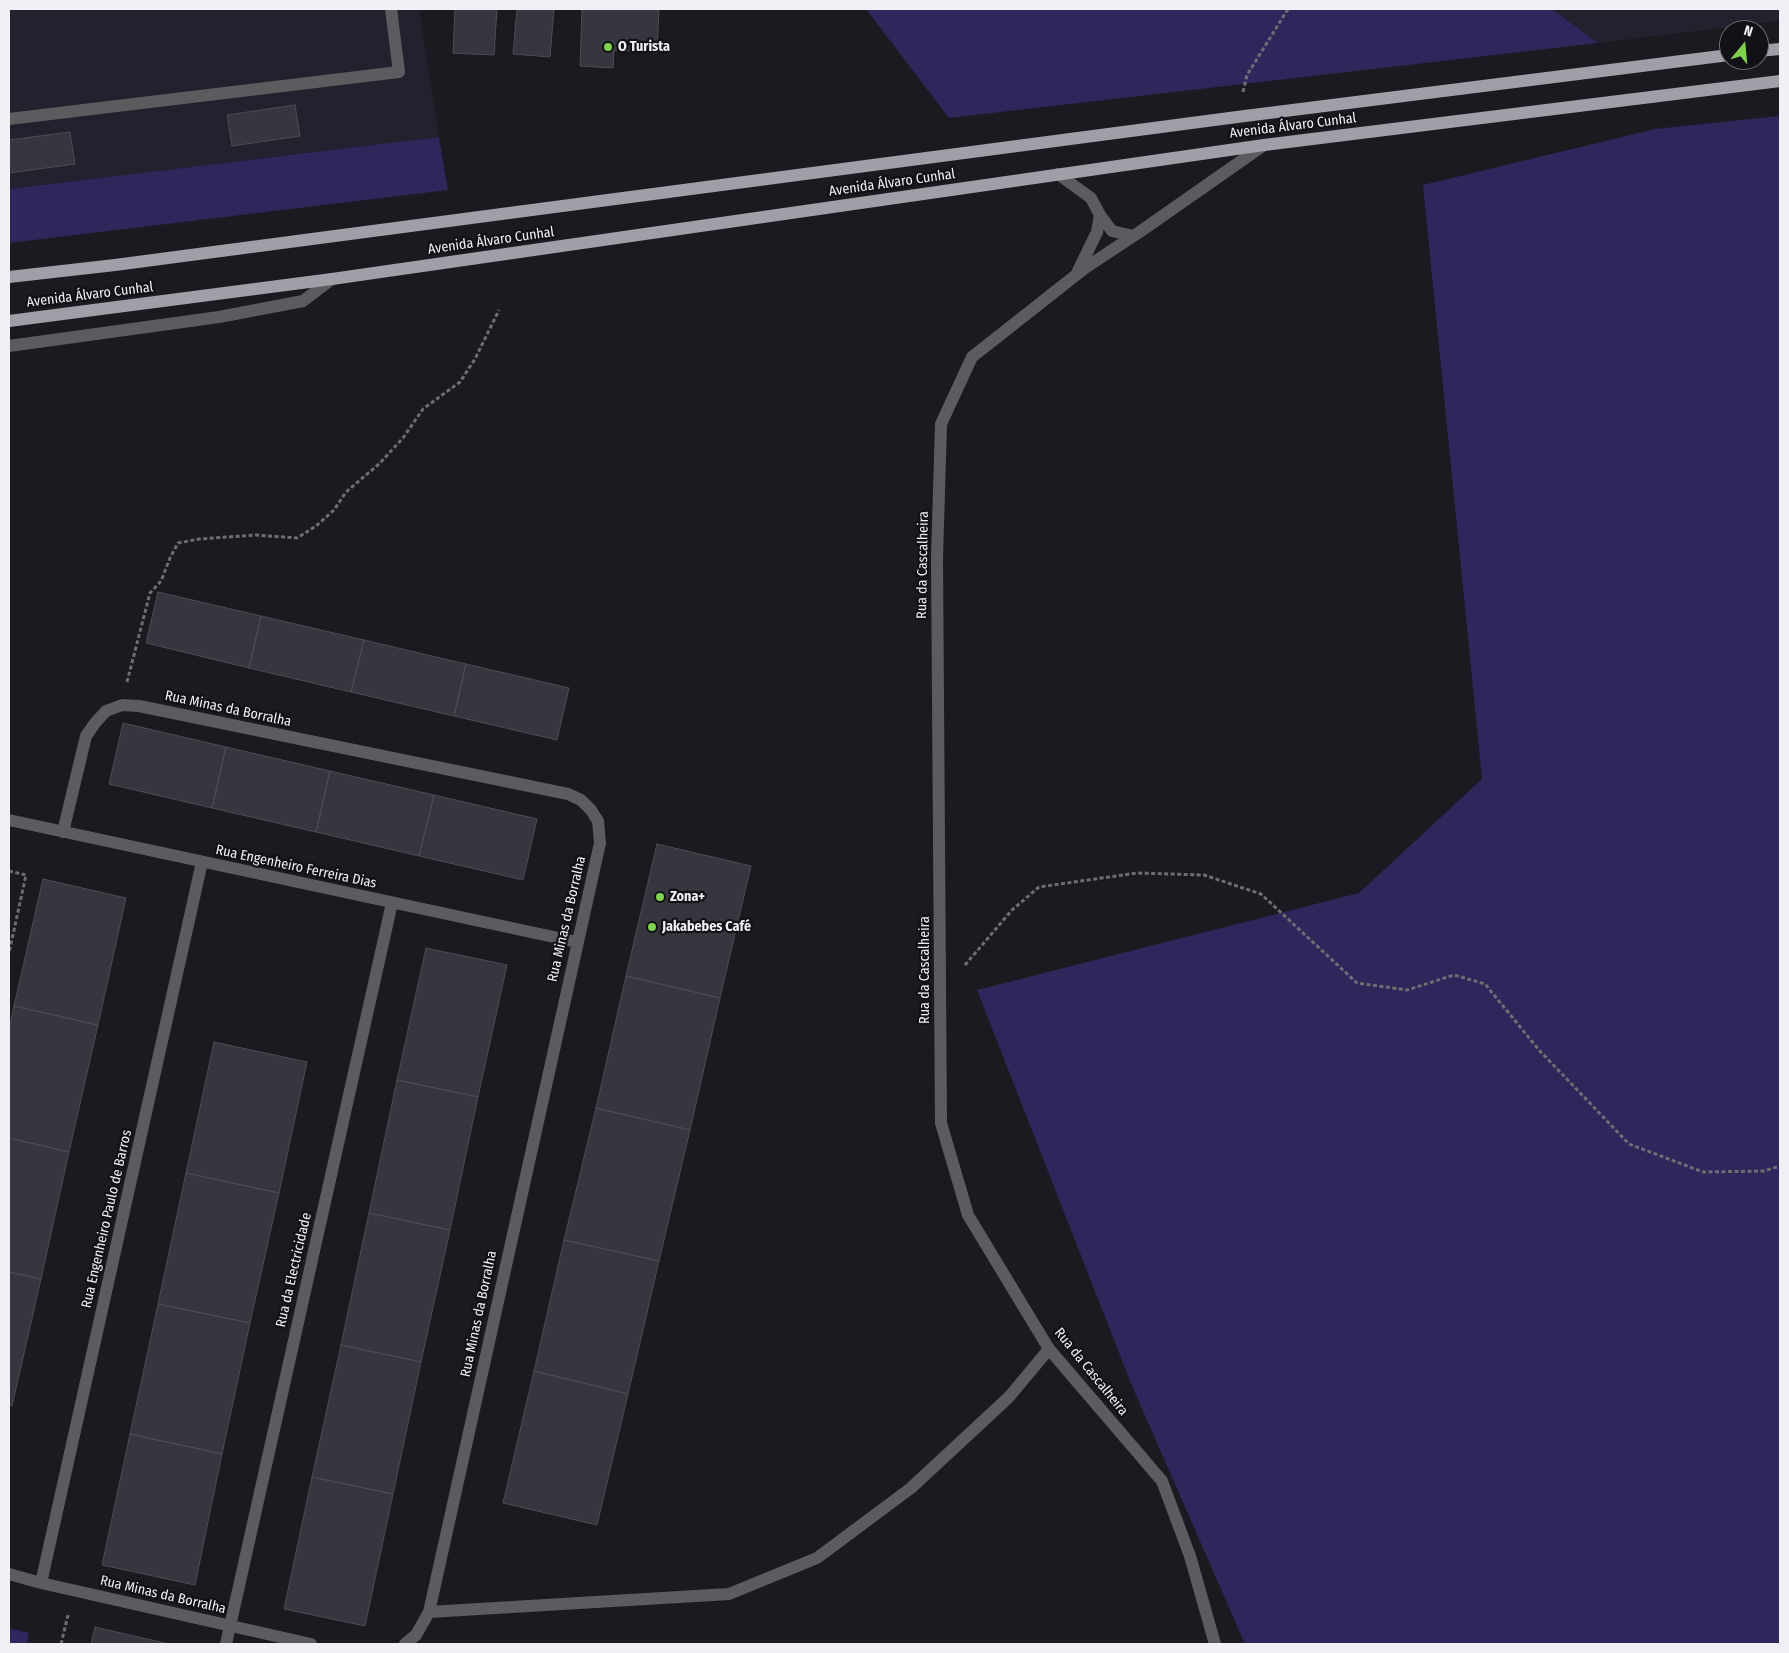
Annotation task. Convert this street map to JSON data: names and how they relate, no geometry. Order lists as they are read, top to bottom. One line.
{"streets":{"main road":["Avenida Álvaro Cunhal"],"street":["Rua da Cascalheira","Rua Minas da Borralha","Rua Engenheiro Ferreira Dias","Rua Engenheiro Paulo de Barros","Rua da Electricidade"]},"crossings":[["Avenida Álvaro Cunhal","Rua da Cascalheira"],["Rua Minas da Borralha","Rua Engenheiro Ferreira Dias"],["Rua Minas da Borralha","Rua Engenheiro Paulo de Barros"],["Rua Minas da Borralha","Rua da Electricidade"],["Rua Engenheiro Ferreira Dias","Rua Engenheiro Paulo de Barros"],["Rua Engenheiro Ferreira Dias","Rua da Electricidade"]],"places":["O Turista","Zona+","Jakabebes Café"],"north":"top"}
